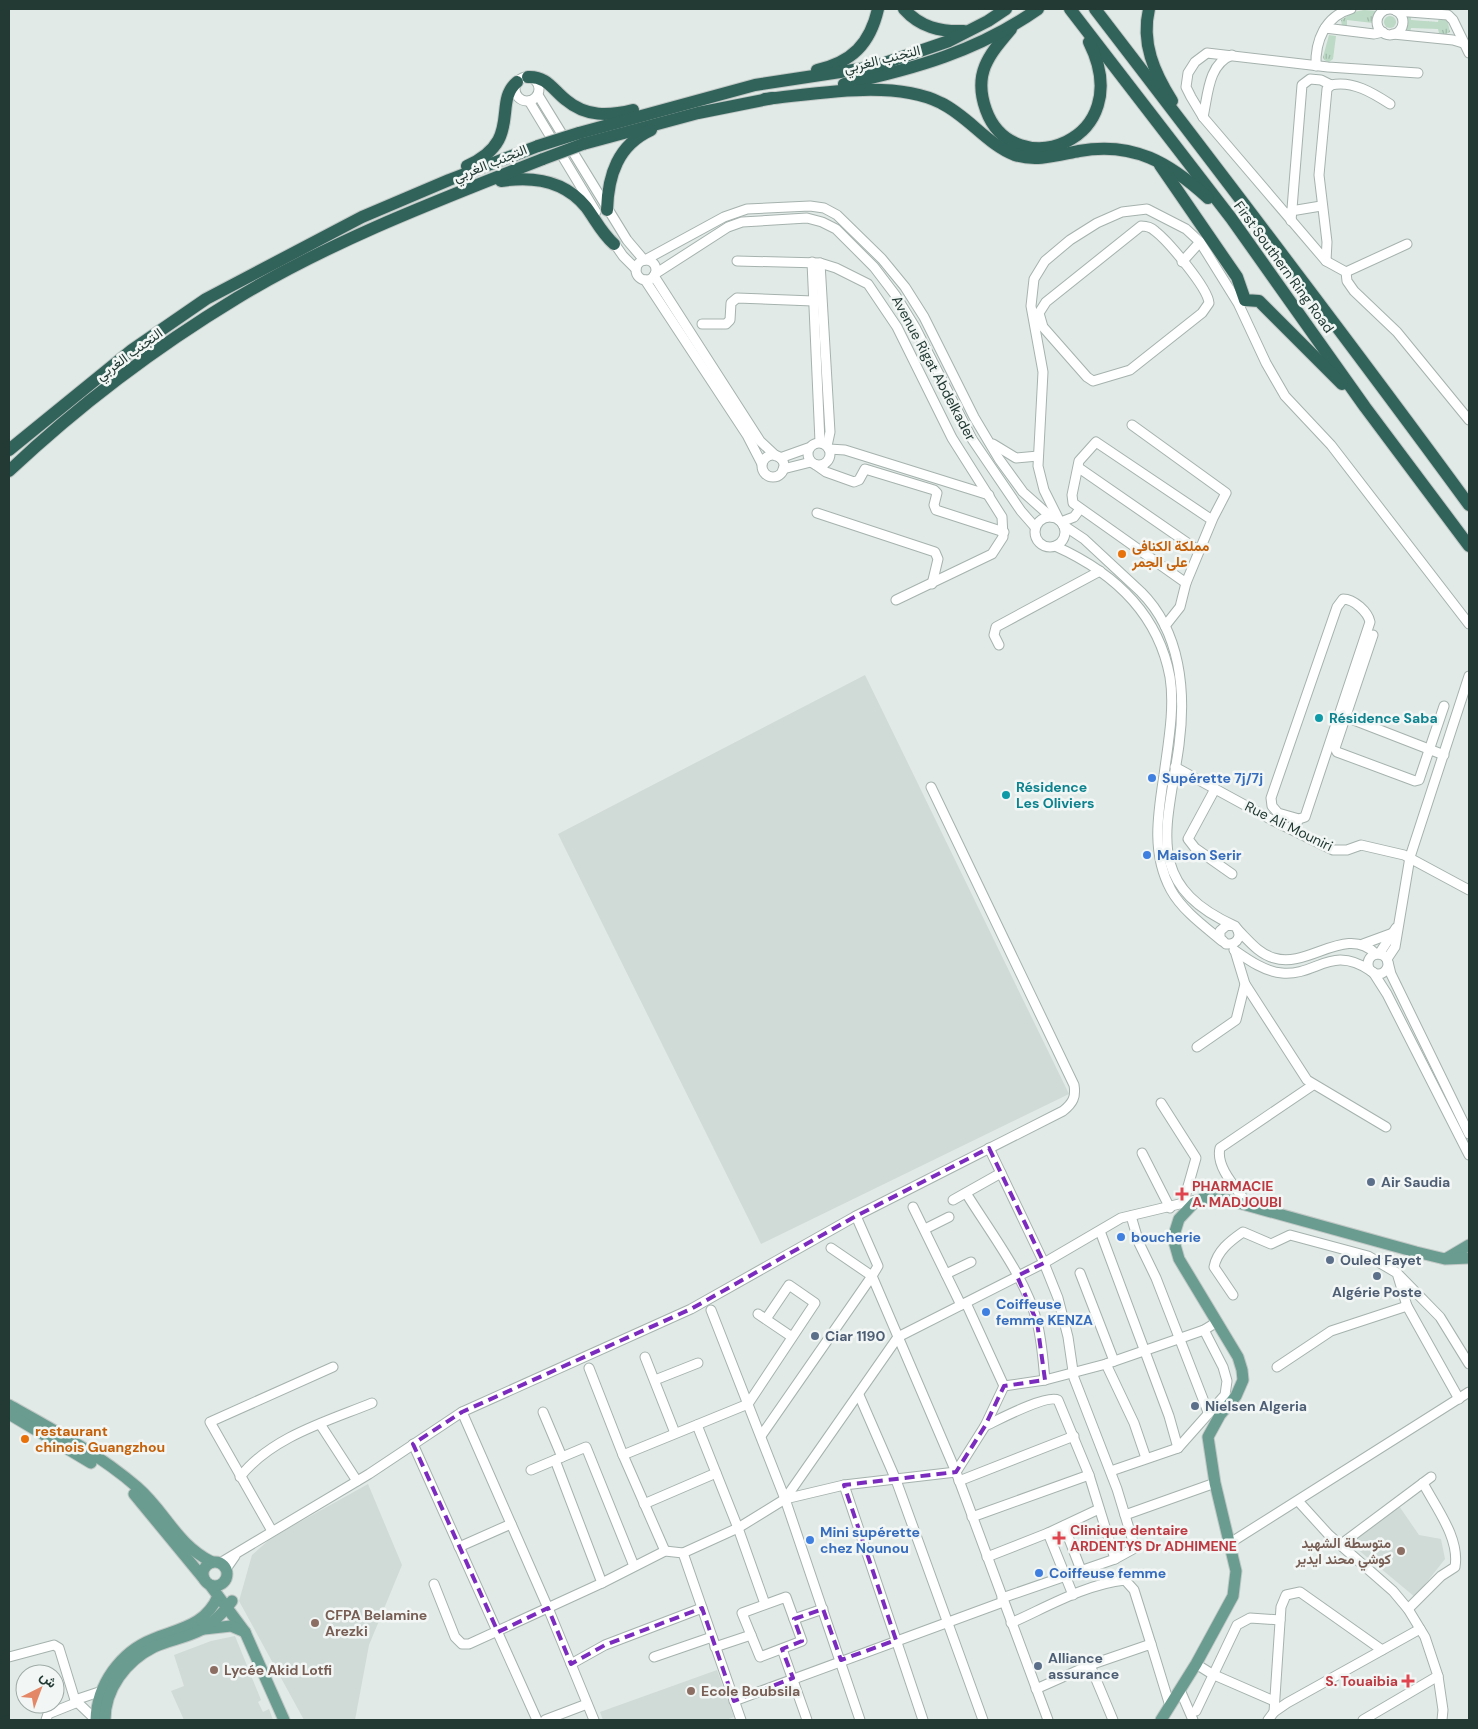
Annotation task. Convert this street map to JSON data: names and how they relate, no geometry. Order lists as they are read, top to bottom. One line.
{"streets":{"highway":["التجنب الغربي","First Southern Ring Road"],"street":["Avenue Rigat Abdelkader","Rue Ali Mouniri"]},"places":{"other":["مملكة الكنافى على الجمر","Résidence Saba","Supérette 7j/7j","Résidence Les Oliviers","Maison Serir","Air Saudia","boucherie","Ouled Fayet","Algérie Poste","Coiffeuse femme KENZA","Ciar 1190","Nielsen Algeria","restaurant chinois Guangzhou","Mini supérette chez Nounou","متوسطة الشهيد كوشي محند ايدير","Coiffeuse femme","CFPA Belamine Arezki","Alliance assurance","Lycée Akid Lotfi","Ecole Boubsila"],"health":["PHARMACIE A. MADJOUBI","Clinique dentaire ARDENTYS Dr ADHIMENE","S. Touaibia"]},"north":"top right"}
